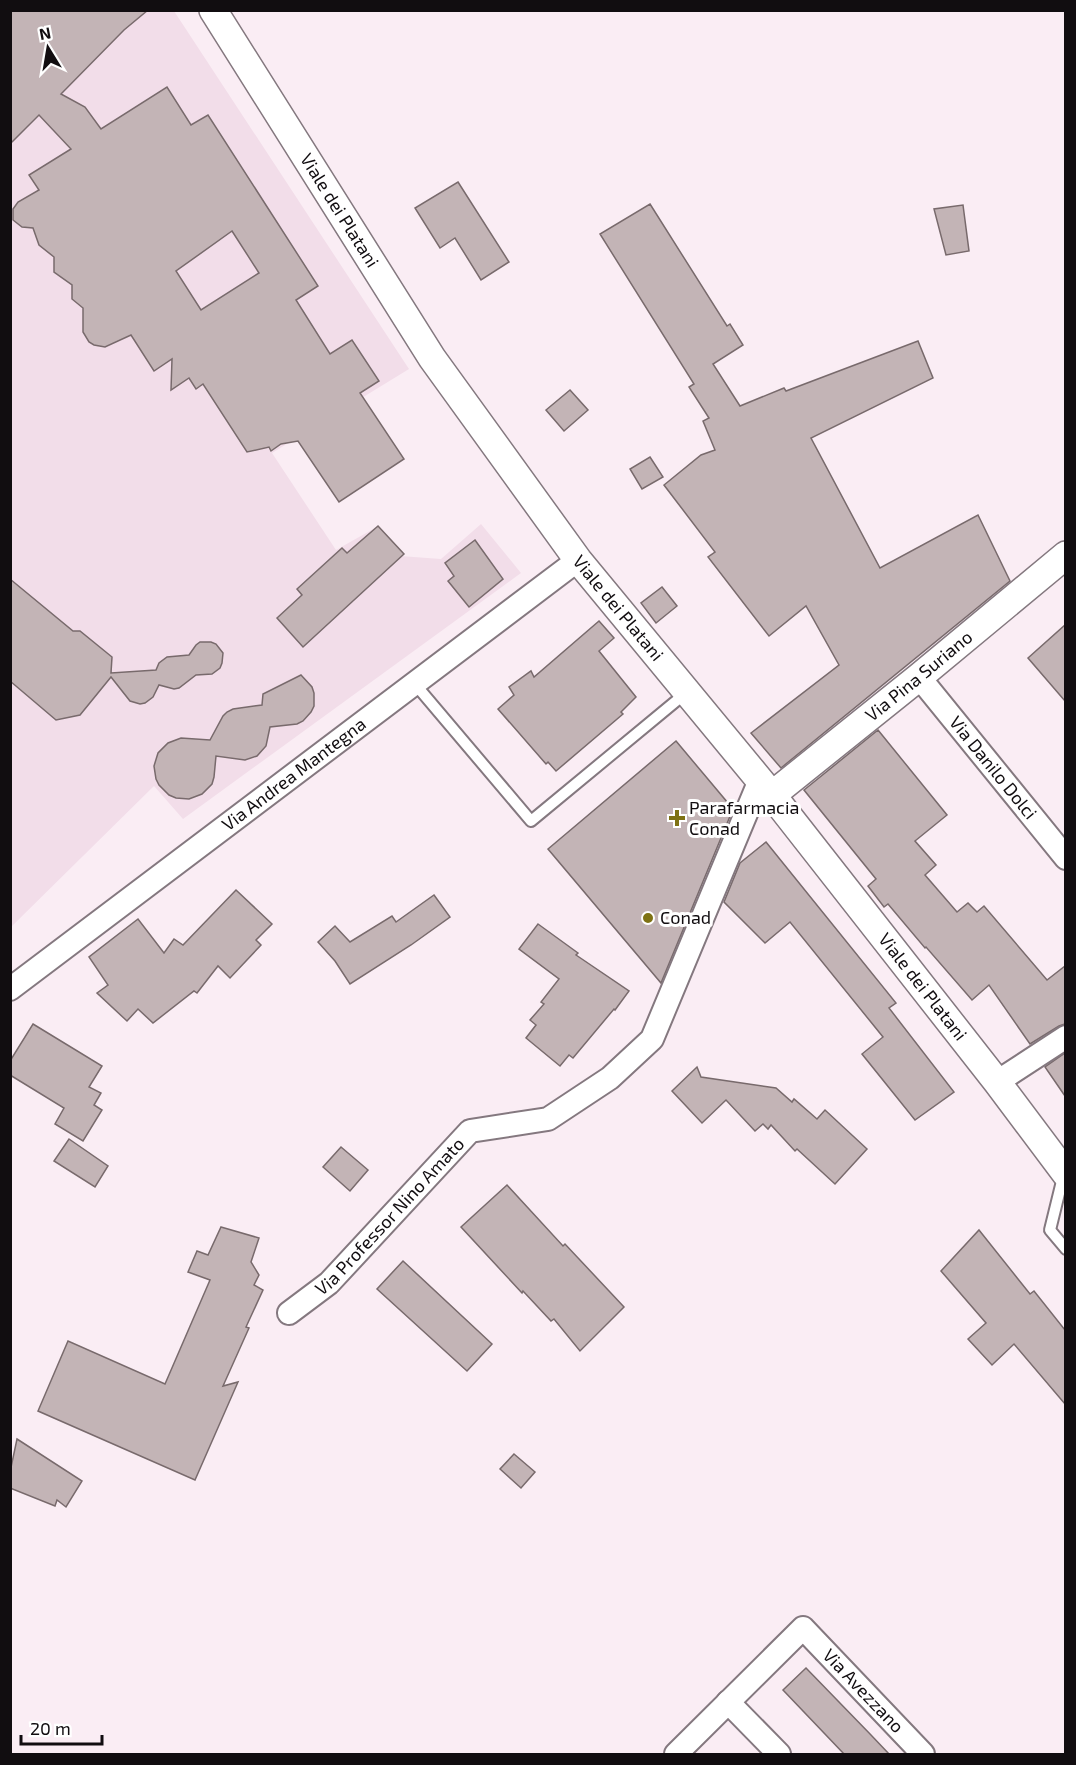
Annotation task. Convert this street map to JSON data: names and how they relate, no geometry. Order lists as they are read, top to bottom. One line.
{"streets":{"street":["Viale dei Platani","Via Pina Suriano","Via Danilo Dolci","Via Andrea Mantegna","Via Professor Nino Amato","Via Avezzano"]},"crossings":[["Viale dei Platani","Via Pina Suriano"],["Viale dei Platani","Via Andrea Mantegna"],["Viale dei Platani","Via Professor Nino Amato"],["Via Pina Suriano","Via Danilo Dolci"],["Via Pina Suriano","Via Professor Nino Amato"]],"places":{"health":["Parafarmacia Conad"],"other":["Conad"]},"scale_bar":"20 m","north":"top"}
